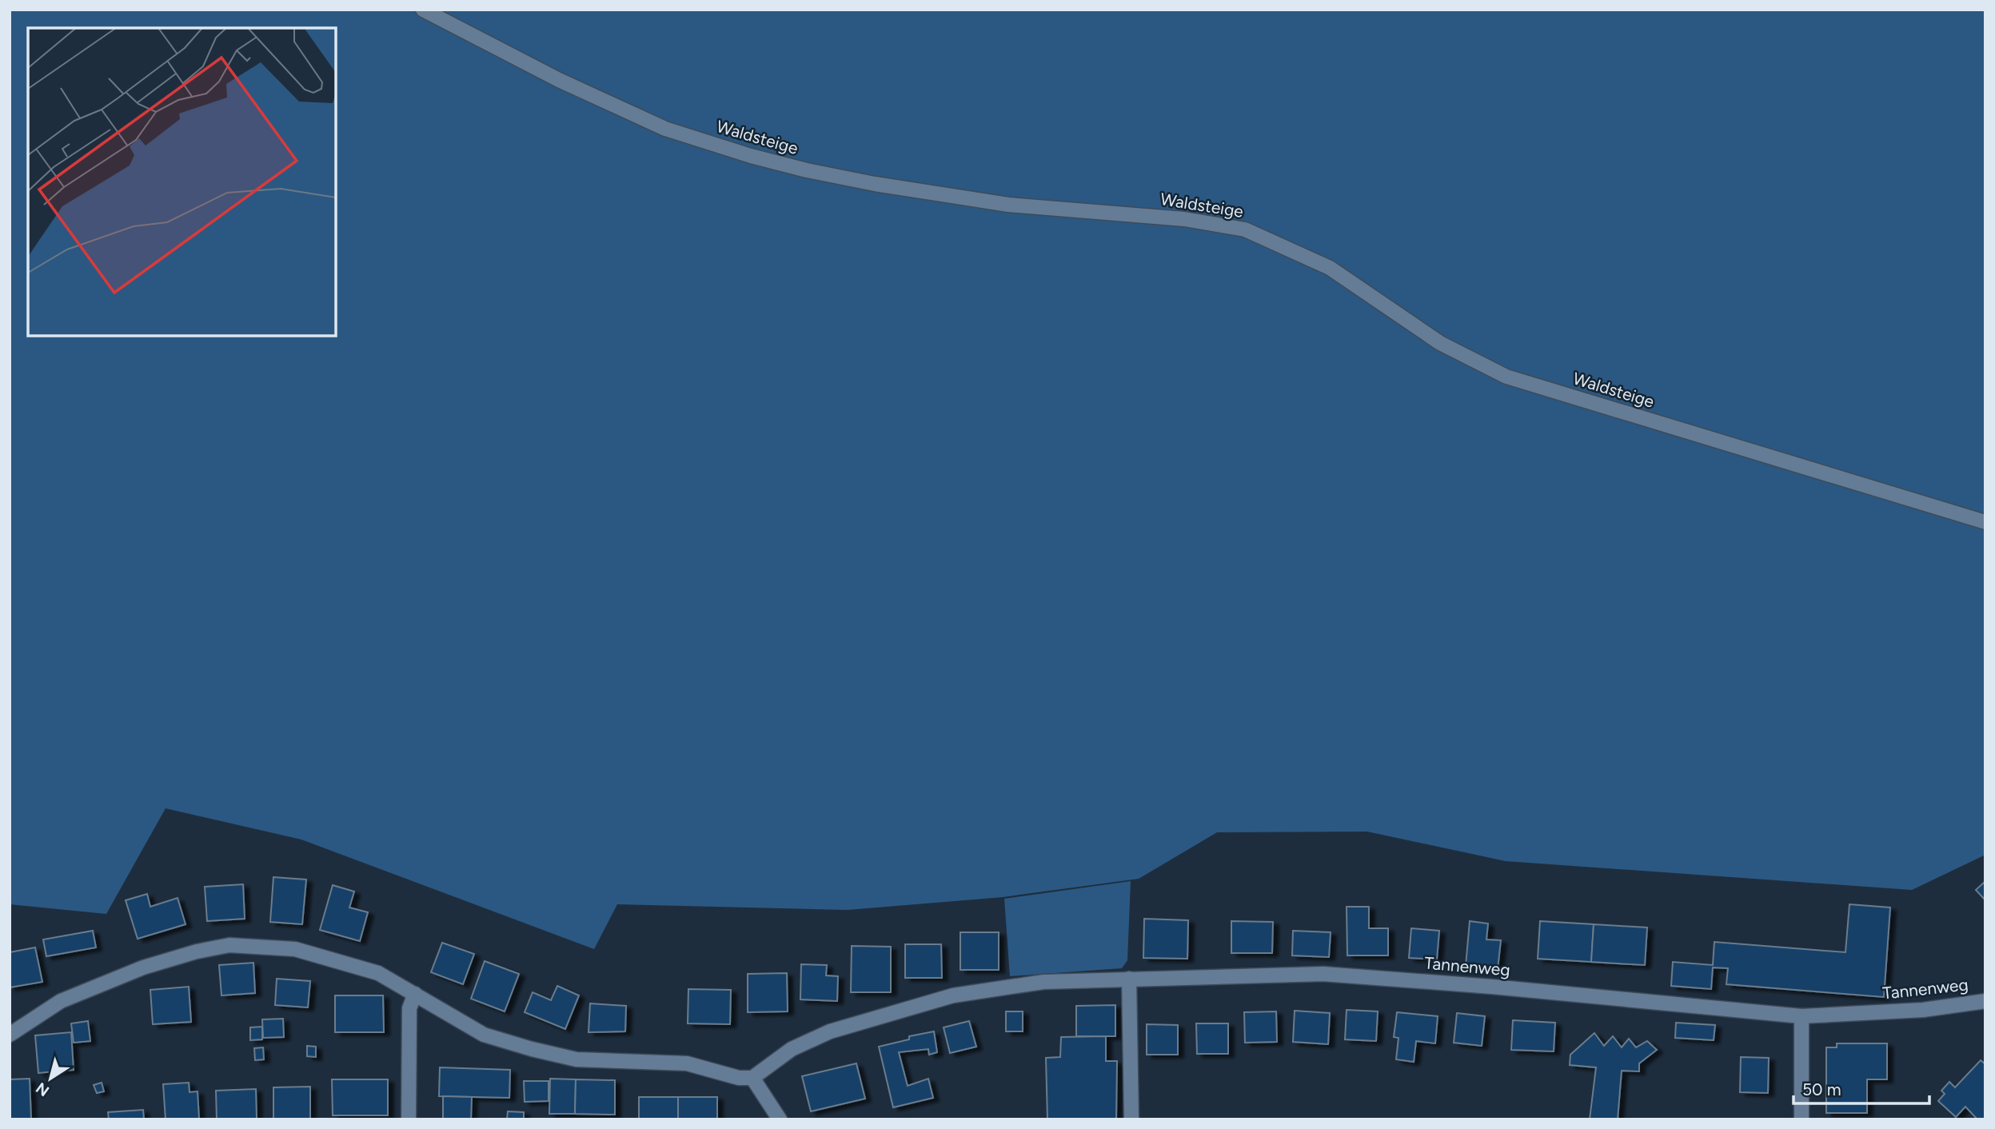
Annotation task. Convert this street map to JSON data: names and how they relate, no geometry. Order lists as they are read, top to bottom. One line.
{"streets":{"street":["Waldsteige","Tannenweg"]},"scale_bar":"50 m","north":"bottom left"}
